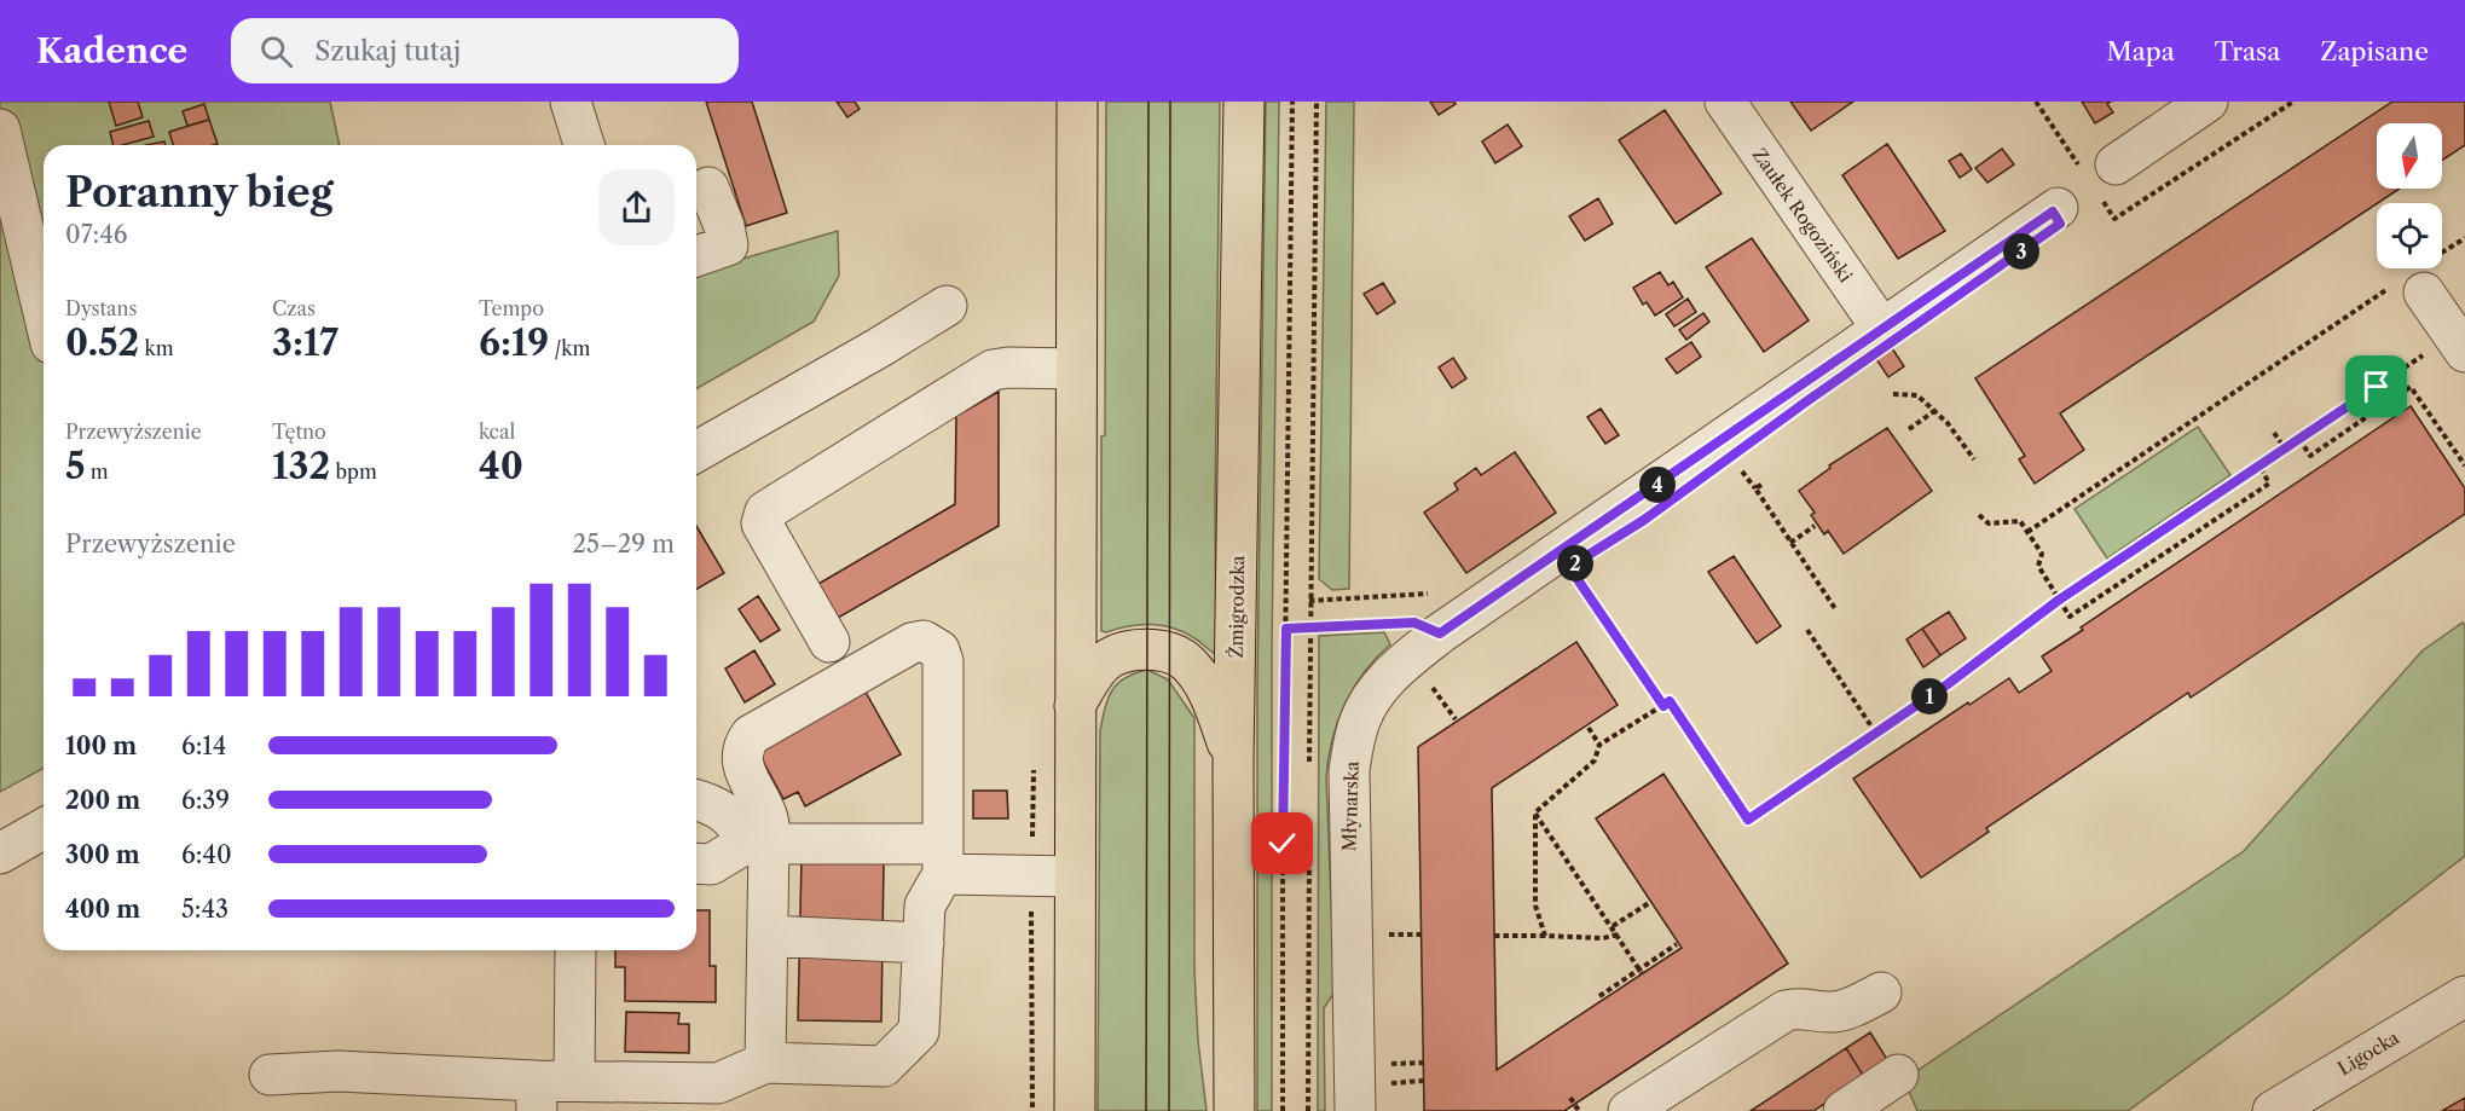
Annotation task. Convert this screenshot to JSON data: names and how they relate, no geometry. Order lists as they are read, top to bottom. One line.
{"streets":{"main road":["Żmigrodzka"],"street":["Zaułek Rogoziński","Młynarska","Ligocka"]},"crossings":[["Zaułek Rogoziński","Młynarska"]],"north":"bottom","page":{"header":"Kadence","search":"Szukaj tutaj","nav":["Mapa","Trasa","Zapisane"],"heading":["Poranny bieg","07:46"],"pins":["3","4","2","1"],"stats":[["Dystans","0.52 km"],["Czas","3:17"],["Tempo","6:19 /km"],["Przewyższenie","5 m"],["Tętno","132 bpm"],["kcal","40"]],"chart":["Przewyższenie","25–29 m"],"list":[{"name":"100 m","note":"6:14"},{"name":"200 m","note":"6:39"},{"name":"300 m","note":"6:40"},{"name":"400 m","note":"5:43"}]}}
